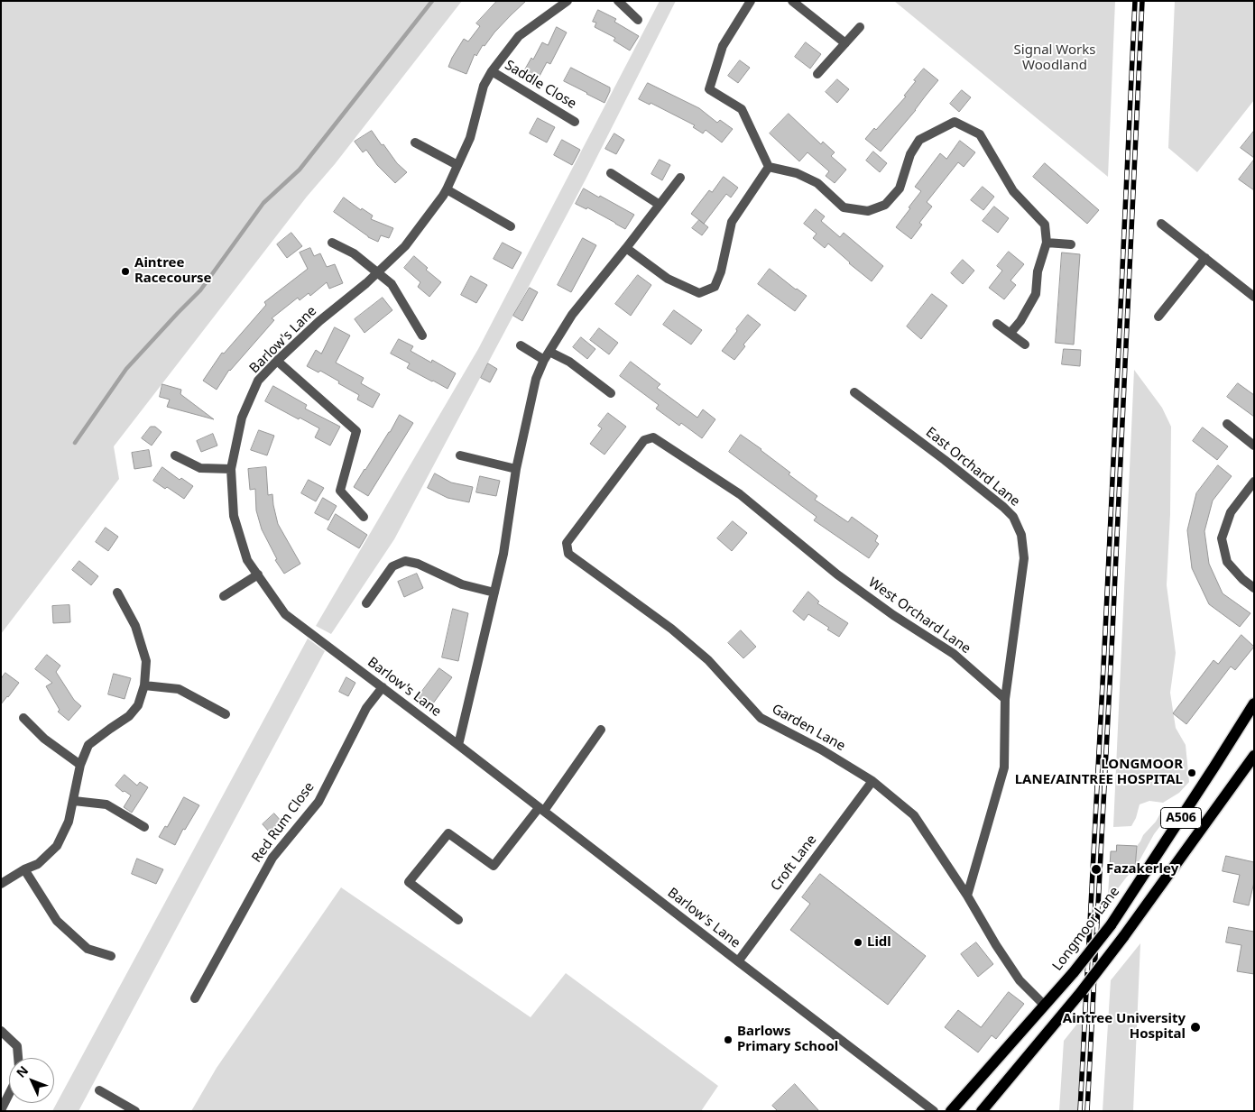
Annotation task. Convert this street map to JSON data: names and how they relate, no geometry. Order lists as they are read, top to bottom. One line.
{"streets":{"main road":["A506","Longmoor Lane"],"street":["Saddle Close","Barlow's Lane","East Orchard Lane","West Orchard Lane","Garden Lane","Red Rum Close","Croft Lane"]},"crossings":[["Saddle Close","Barlow's Lane"],["Barlow's Lane","Red Rum Close"],["Barlow's Lane","Croft Lane"],["East Orchard Lane","West Orchard Lane"],["West Orchard Lane","Garden Lane"],["Garden Lane","Croft Lane"],["Garden Lane","Longmoor Lane"]],"parks":["Signal Works Woodland"],"places":["Aintree Racecourse","LONGMOOR LANE/AINTREE HOSPITAL","Fazakerley","Lidl","Aintree University Hospital","Barlows Primary School"],"north":"top left"}
